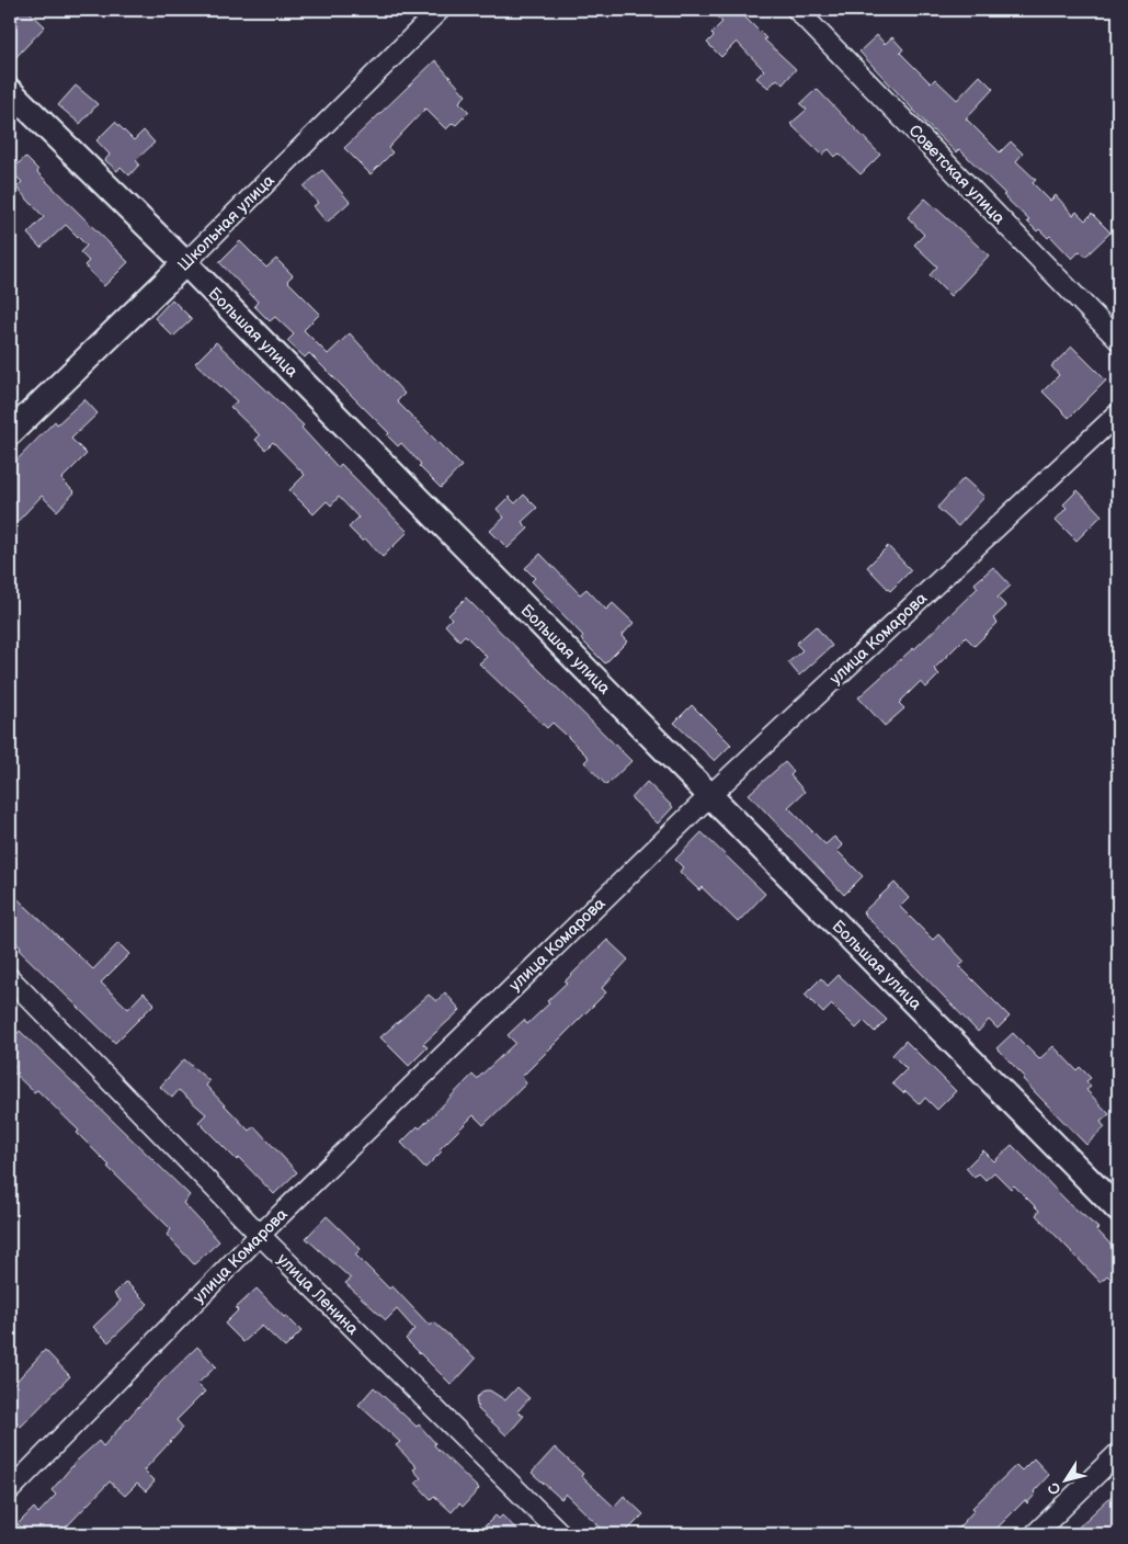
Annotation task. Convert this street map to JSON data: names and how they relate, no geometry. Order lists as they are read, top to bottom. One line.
{"streets":{"street":["Советская улица","Школьная улица","Большая улица","улица Комарова","улица Ленина"]},"crossings":[["Школьная улица","Большая улица"],["Большая улица","улица Комарова"],["улица Комарова","улица Ленина"]],"north":"bottom left"}
